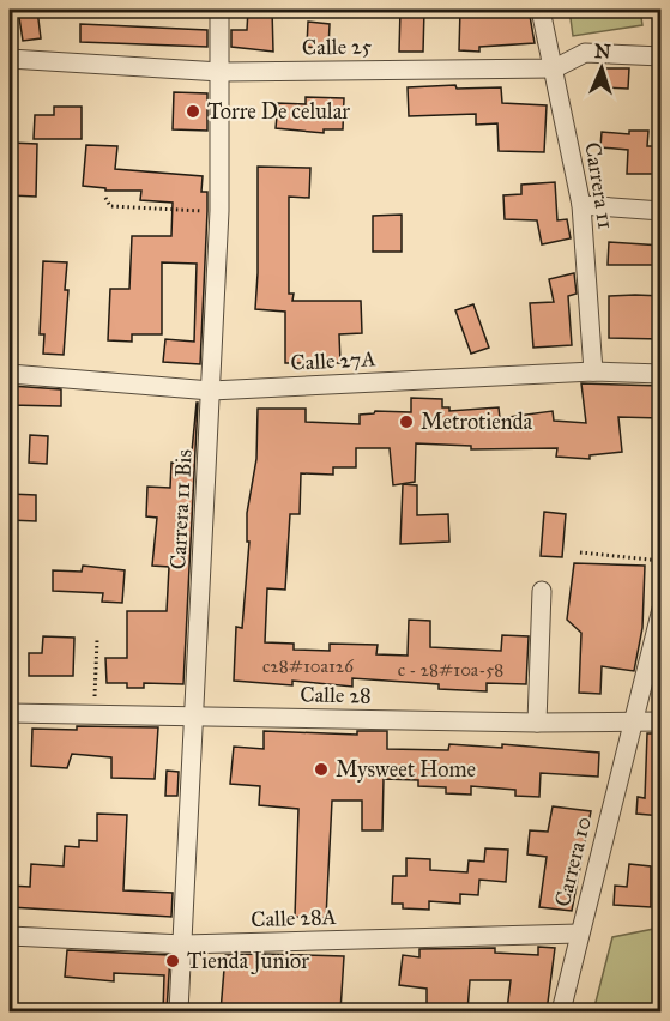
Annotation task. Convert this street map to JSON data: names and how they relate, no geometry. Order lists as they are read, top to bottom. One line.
{"streets":{"street":["Calle 25","Carrera 11","Calle 27A","Carrera 11 Bis","Calle 28","Carrera 10","Calle 28A"]},"crossings":[["Calle 25","Carrera 11"],["Calle 25","Carrera 11 Bis"],["Carrera 11","Calle 27A"],["Calle 27A","Carrera 11 Bis"],["Carrera 11 Bis","Calle 28"],["Carrera 11 Bis","Calle 28A"],["Calle 28","Carrera 10"],["Carrera 10","Calle 28A"]],"places":["Torre De celular","Metrotienda","Mysweet Home","Tienda Junior"],"house_numbers":["c28#10a126","c - 28#10a-58"],"north":"top"}
